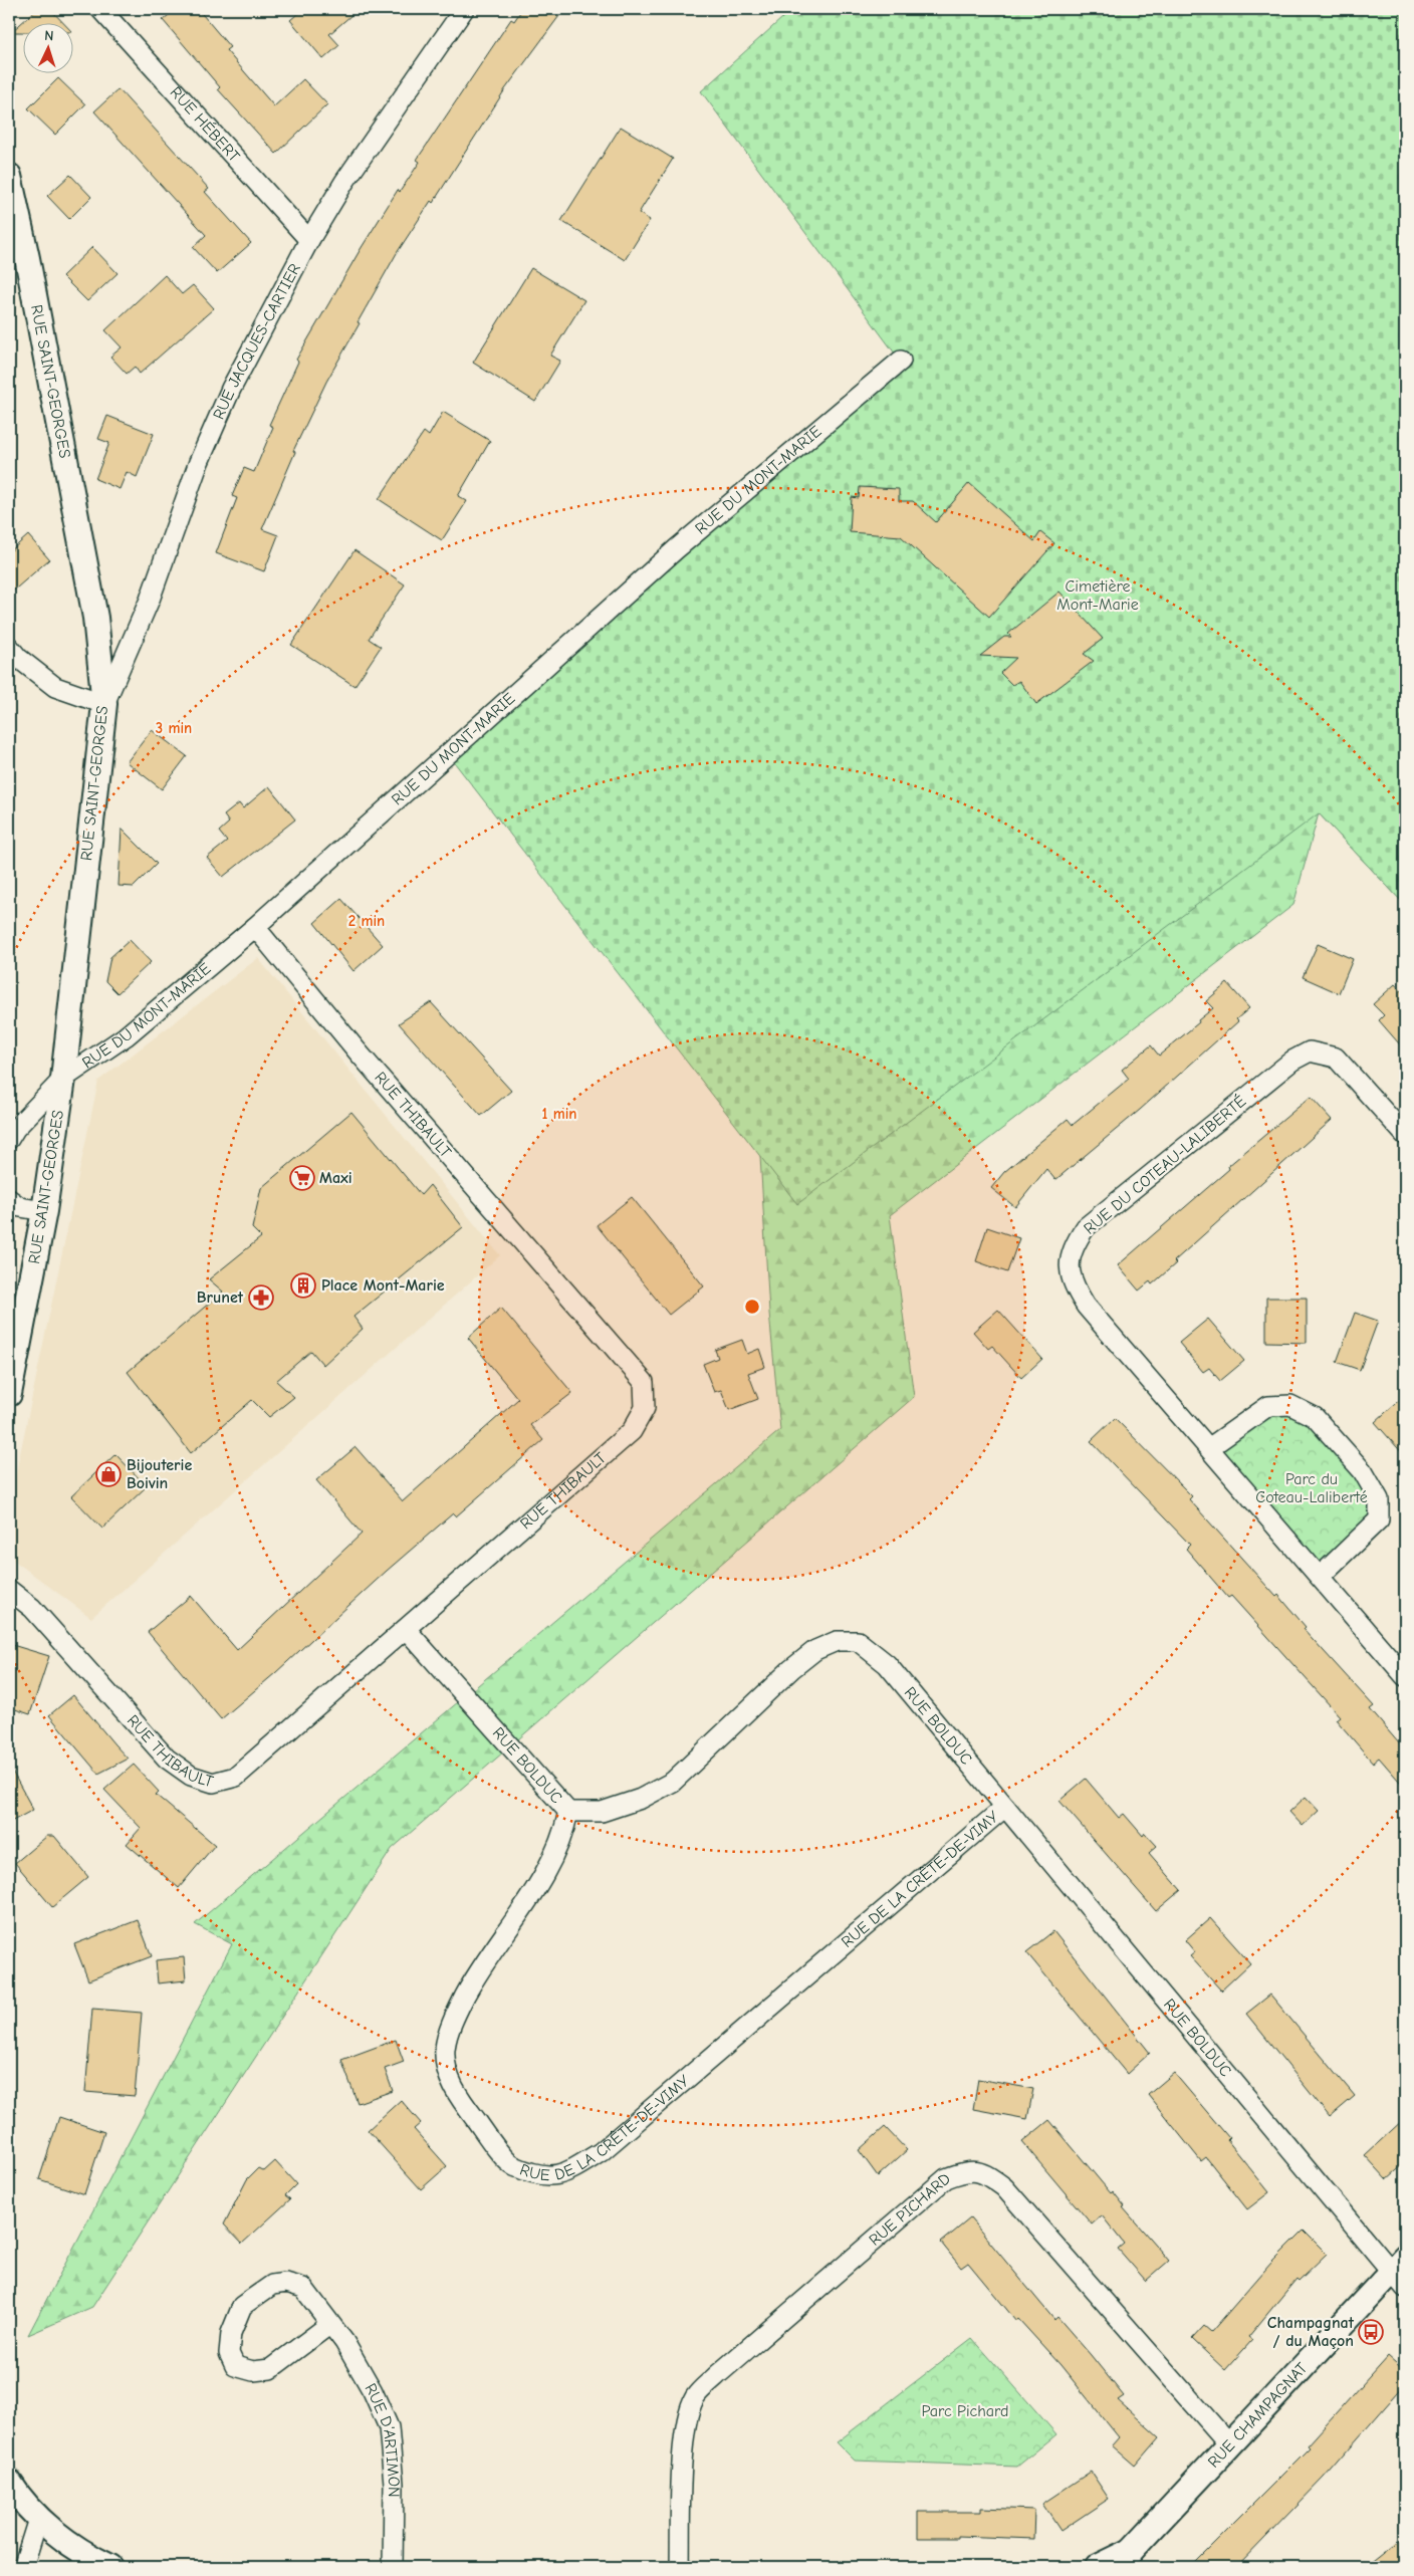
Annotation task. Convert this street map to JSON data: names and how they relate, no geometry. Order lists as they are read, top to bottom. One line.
{"streets":{"street":["RUE HÉBERT","RUE JACQUES-CARTIER","RUE SAINT-GEORGES","RUE DU MONT-MARIE","RUE THIBAULT","RUE DU COTEAU-LALIBERTÉ","RUE BOLDUC","RUE DE LA CRÊTE-DE-VIMY","RUE PICHARD","RUE CHAMPAGNAT","RUE D'ARTIMON"]},"crossings":[["RUE HÉBERT","RUE JACQUES-CARTIER"],["RUE JACQUES-CARTIER","RUE SAINT-GEORGES"],["RUE SAINT-GEORGES","RUE DU MONT-MARIE"],["RUE DU MONT-MARIE","RUE THIBAULT"],["RUE THIBAULT","RUE BOLDUC"],["RUE BOLDUC","RUE DE LA CRÊTE-DE-VIMY"],["RUE BOLDUC","RUE CHAMPAGNAT"],["RUE PICHARD","RUE CHAMPAGNAT"]],"parks":["Cimetière Mont-Marie","Parc du Coteau-Laliberté","Parc Pichard"],"places":{"supermarket":["Maxi"],"building":["Place Mont-Marie"],"pharmacy":["Brunet"],"shop":["Bijouterie Boivin"],"bus stop":["Champagnat / du Maçon"]},"north":"top","rings":["3 min","2 min","1 min"]}
